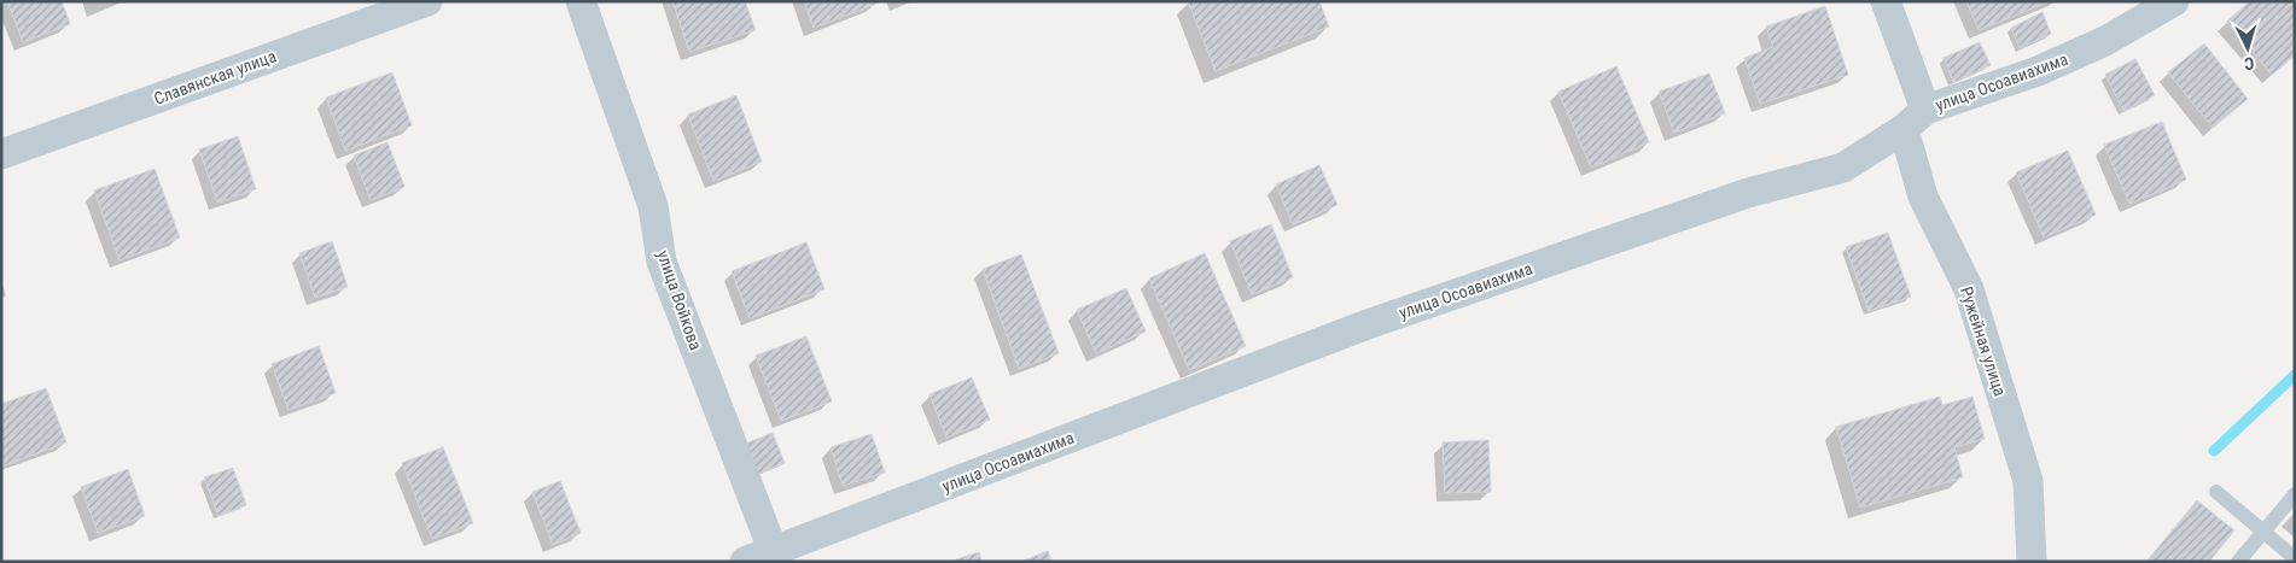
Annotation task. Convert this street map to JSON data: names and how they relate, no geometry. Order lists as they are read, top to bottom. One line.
{"streets":{"street":["Славянская улица","улица Осоавиахима","улица Войкова","Ружейная улица"]},"crossings":[["улица Осоавиахима","улица Войкова"],["улица Осоавиахима","Ружейная улица"]],"north":"bottom"}
